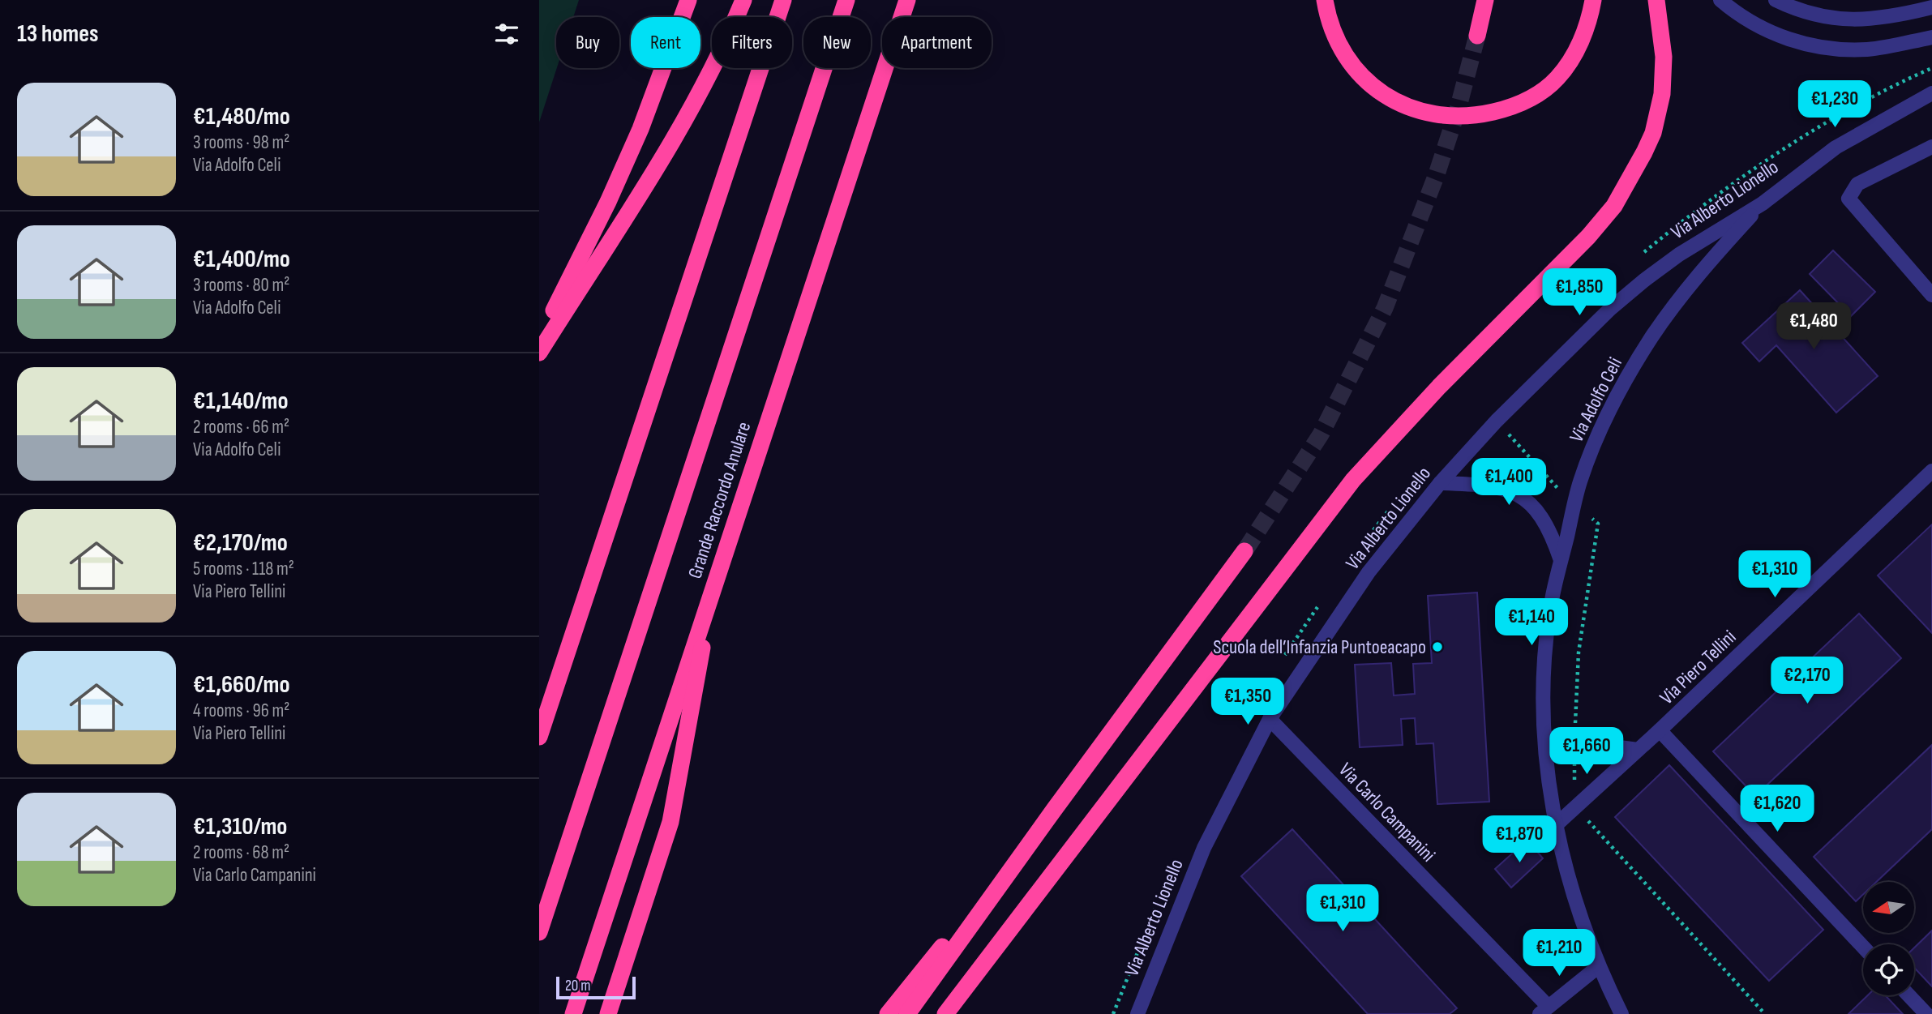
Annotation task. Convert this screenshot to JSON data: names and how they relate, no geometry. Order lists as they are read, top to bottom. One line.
{"streets":{"highway":["Grande Raccordo Anulare"],"street":["Via Alberto Lionello","Via Adolfo Celi","Via Piero Tellini","Via Carlo Campanini"]},"crossings":[["Via Alberto Lionello","Via Adolfo Celi"],["Via Alberto Lionello","Via Carlo Campanini"],["Via Adolfo Celi","Via Piero Tellini"]],"places":["Scuola dell’Infanzia Puntoeacapo"],"scale_bar":"20 m","north":"left","page":{"heading":"13 homes","chip":["Buy","Rent","Filters","New","Apartment"],"list":[{"name":"€1,480/mo","note":"3 rooms · 98 m² · Via Adolfo Celi"},{"name":"€1,400/mo","note":"3 rooms · 80 m² · Via Adolfo Celi"},{"name":"€1,140/mo","note":"2 rooms · 66 m² · Via Adolfo Celi"},{"name":"€2,170/mo","note":"5 rooms · 118 m² · Via Piero Tellini"},{"name":"€1,660/mo","note":"4 rooms · 96 m² · Via Piero Tellini"},{"name":"€1,310/mo","note":"2 rooms · 68 m² · Via Carlo Campanini"}],"price":["€1,230","€1,850","€1,480","€1,400","€1,310","€1,140","€2,170","€1,350","€1,660","€1,620","€1,870","€1,310","€1,210"],"scale":"20 m"}}
